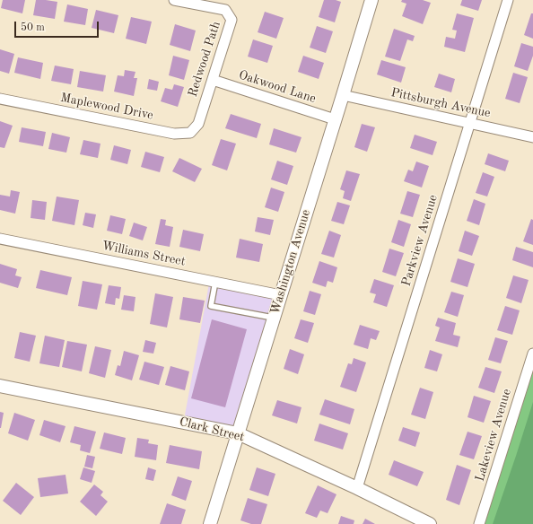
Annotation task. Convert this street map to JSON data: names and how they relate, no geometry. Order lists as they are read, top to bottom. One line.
{"streets":{"street":["Redwood Path","Oakwood Lane","Pittsburgh Avenue","Maplewood Drive","Parkview Avenue","Williams Street","Washington Avenue","Clark Street","Lakeview Avenue"]},"crossings":[["Redwood Path","Oakwood Lane"],["Redwood Path","Maplewood Drive"],["Oakwood Lane","Washington Avenue"],["Pittsburgh Avenue","Parkview Avenue"],["Pittsburgh Avenue","Washington Avenue"],["Parkview Avenue","Clark Street"],["Williams Street","Washington Avenue"],["Washington Avenue","Clark Street"]],"scale_bar":"50 m"}
